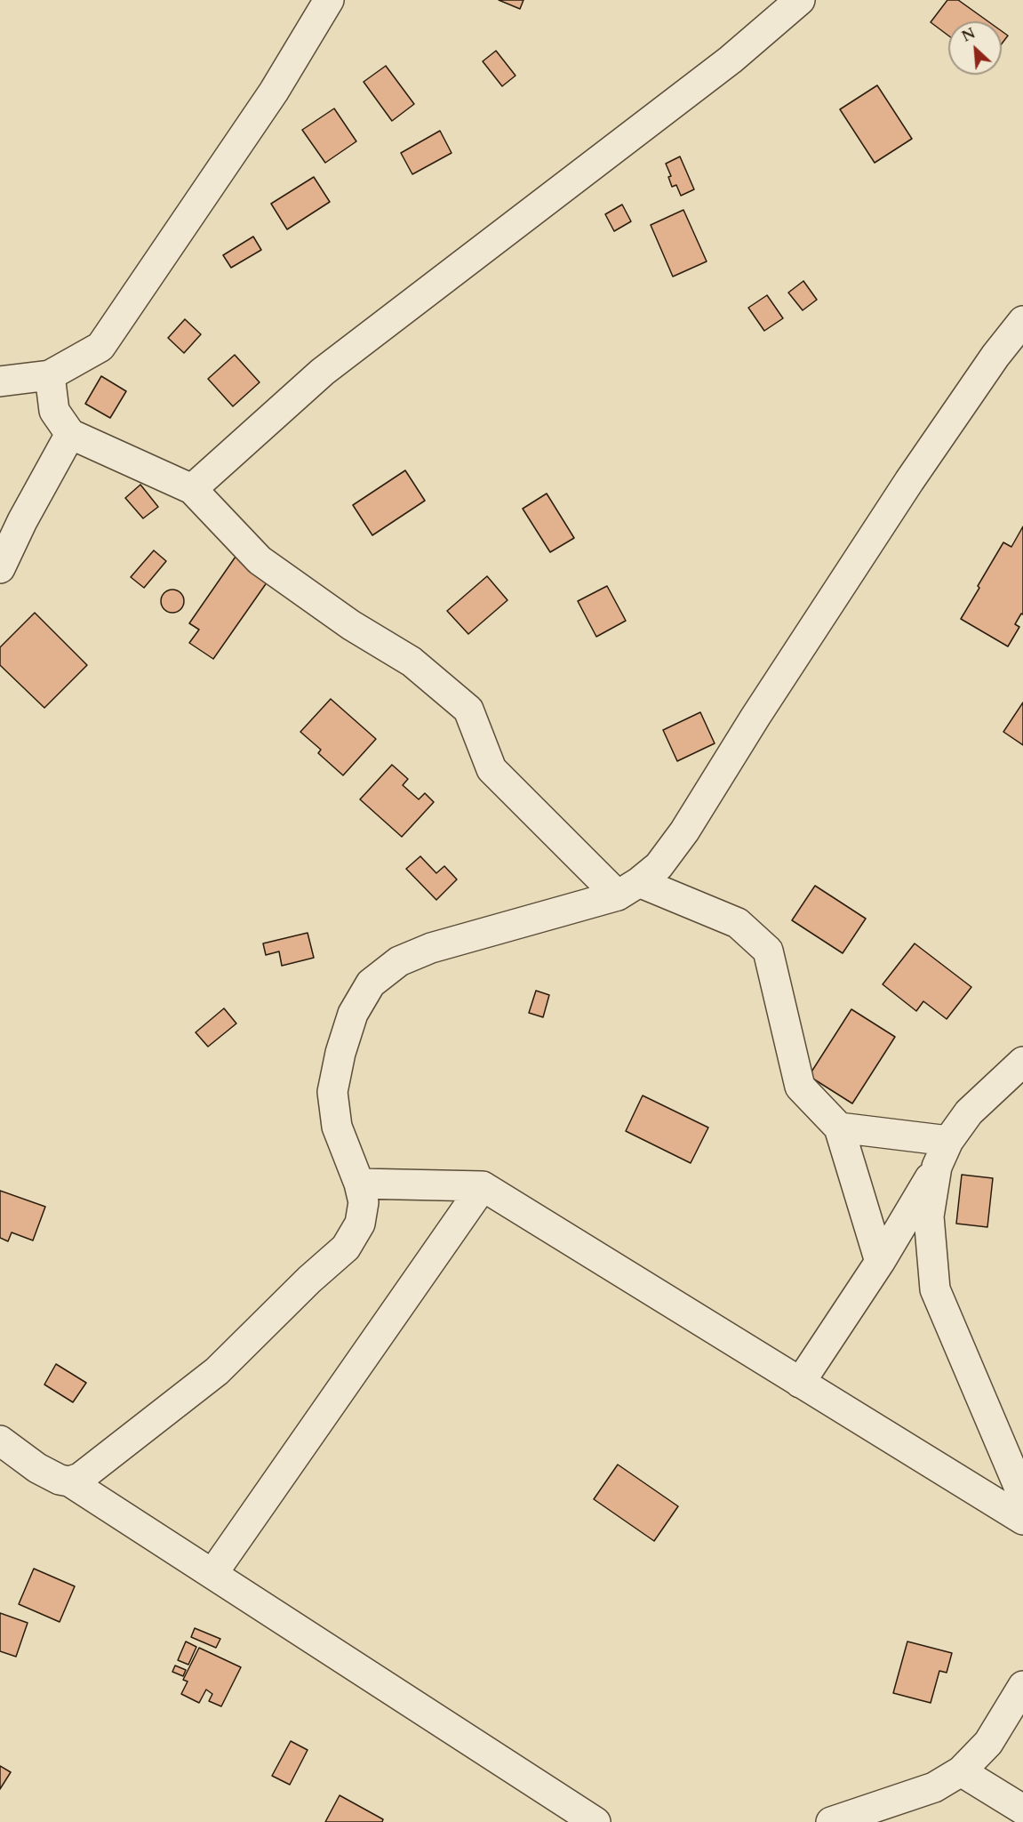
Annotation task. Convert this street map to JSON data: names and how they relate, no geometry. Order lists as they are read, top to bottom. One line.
{"north":"top left"}
